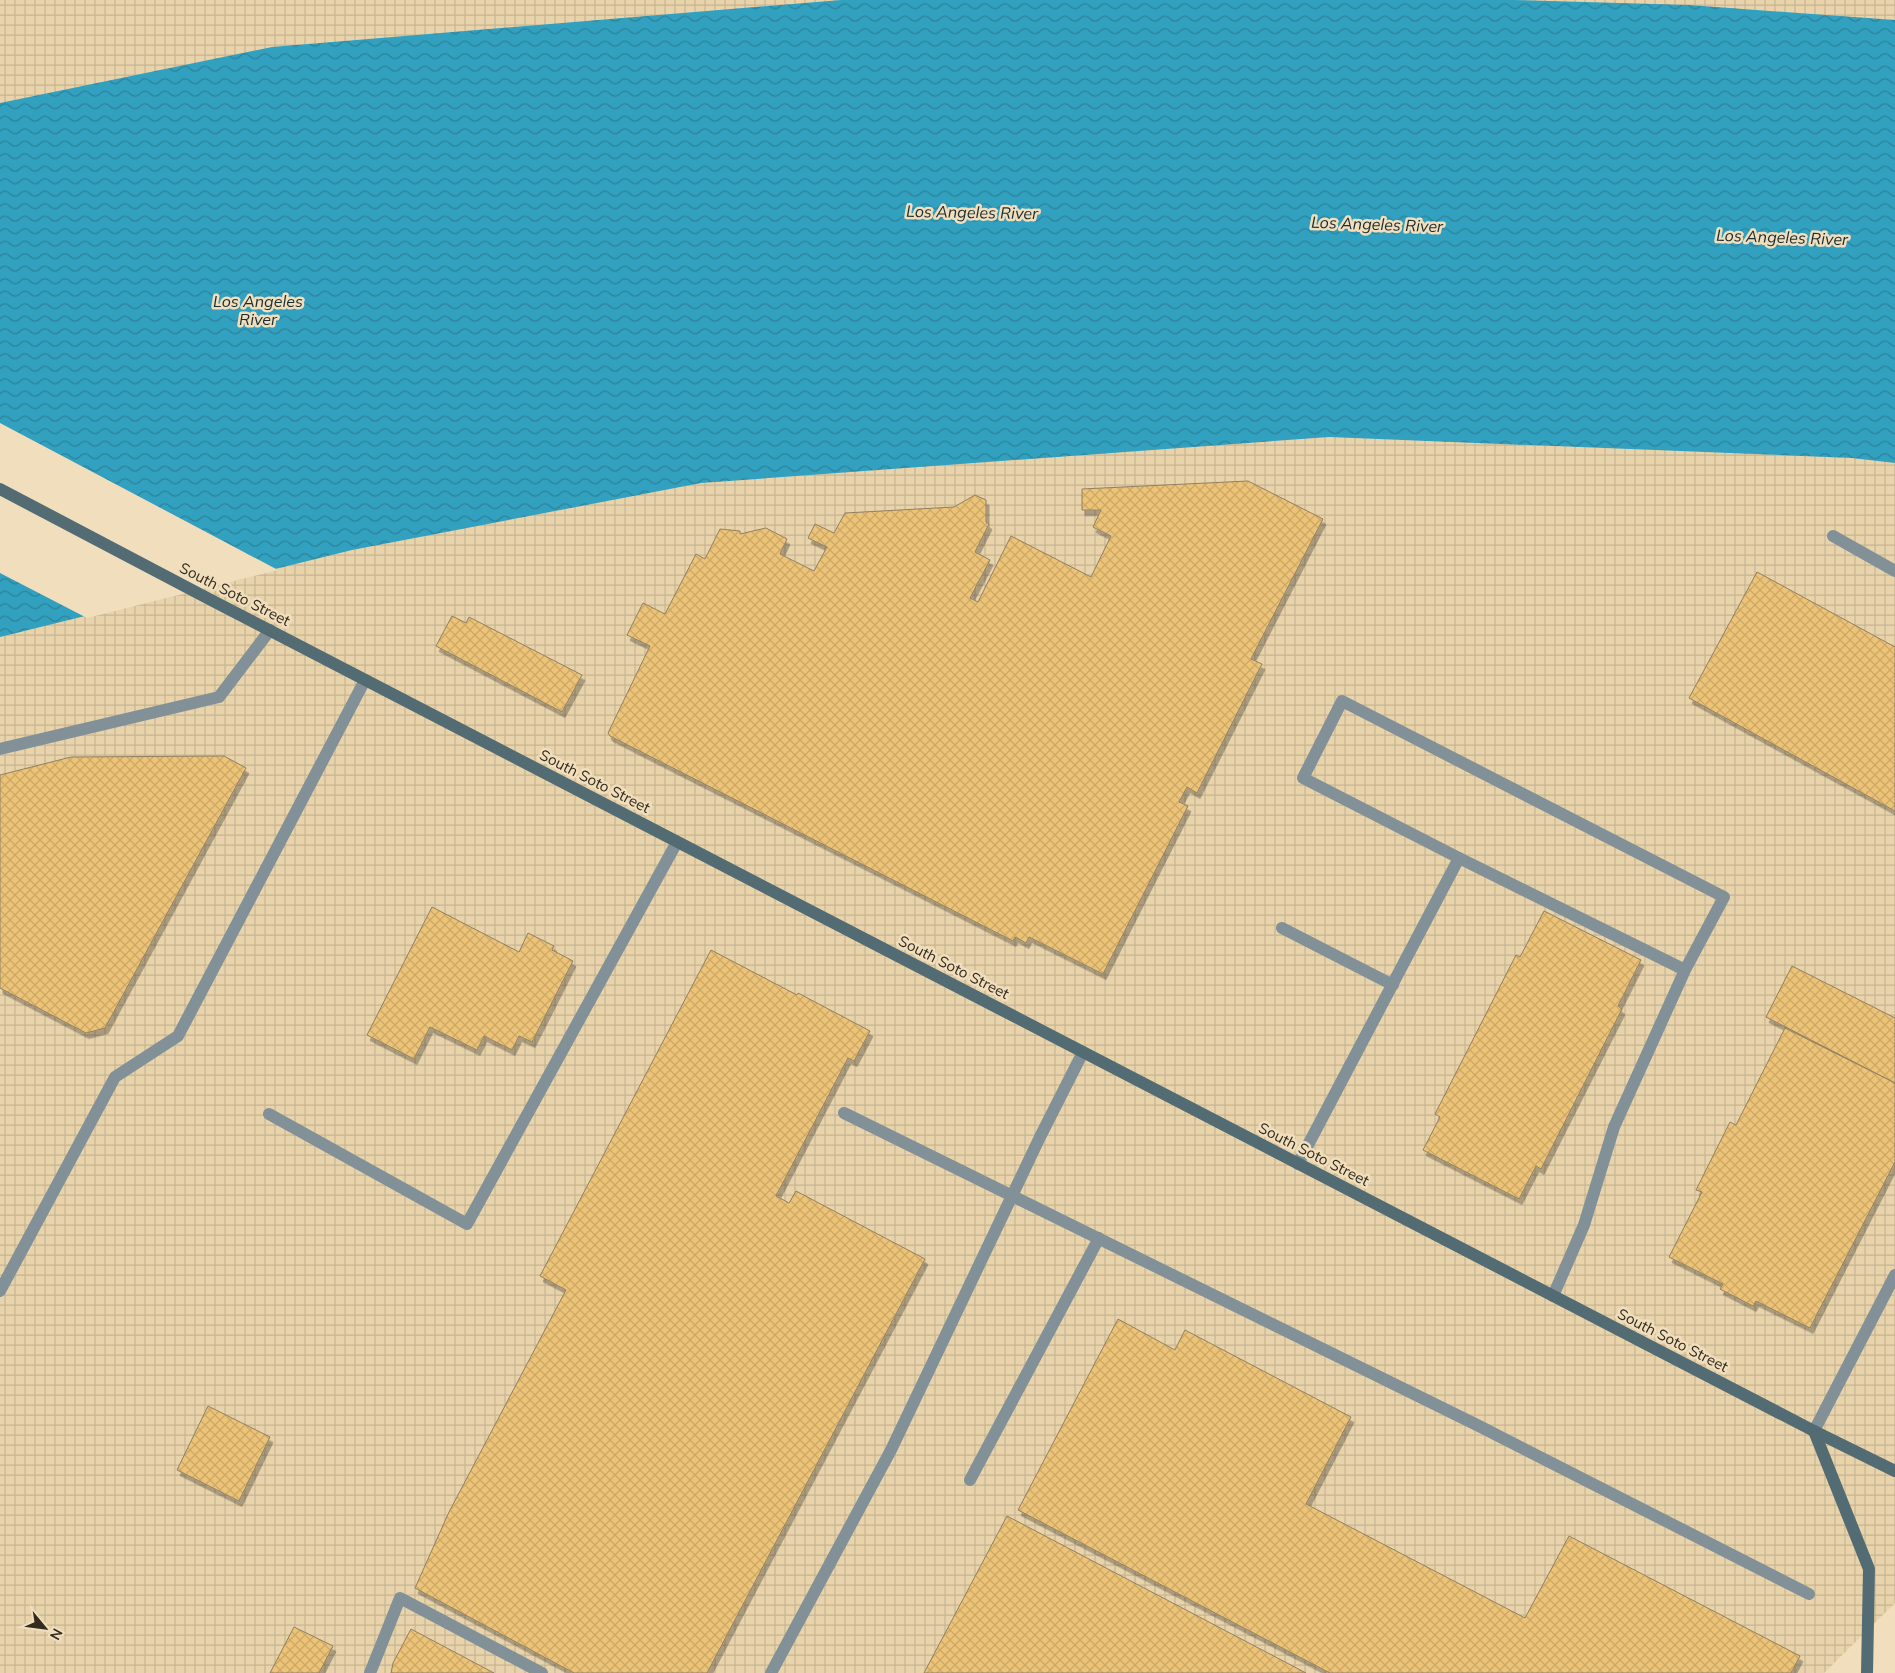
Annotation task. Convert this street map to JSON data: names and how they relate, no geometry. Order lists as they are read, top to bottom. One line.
{"streets":{"main road":["South Soto Street"]},"water":["Los Angeles River"],"north":"bottom right"}
